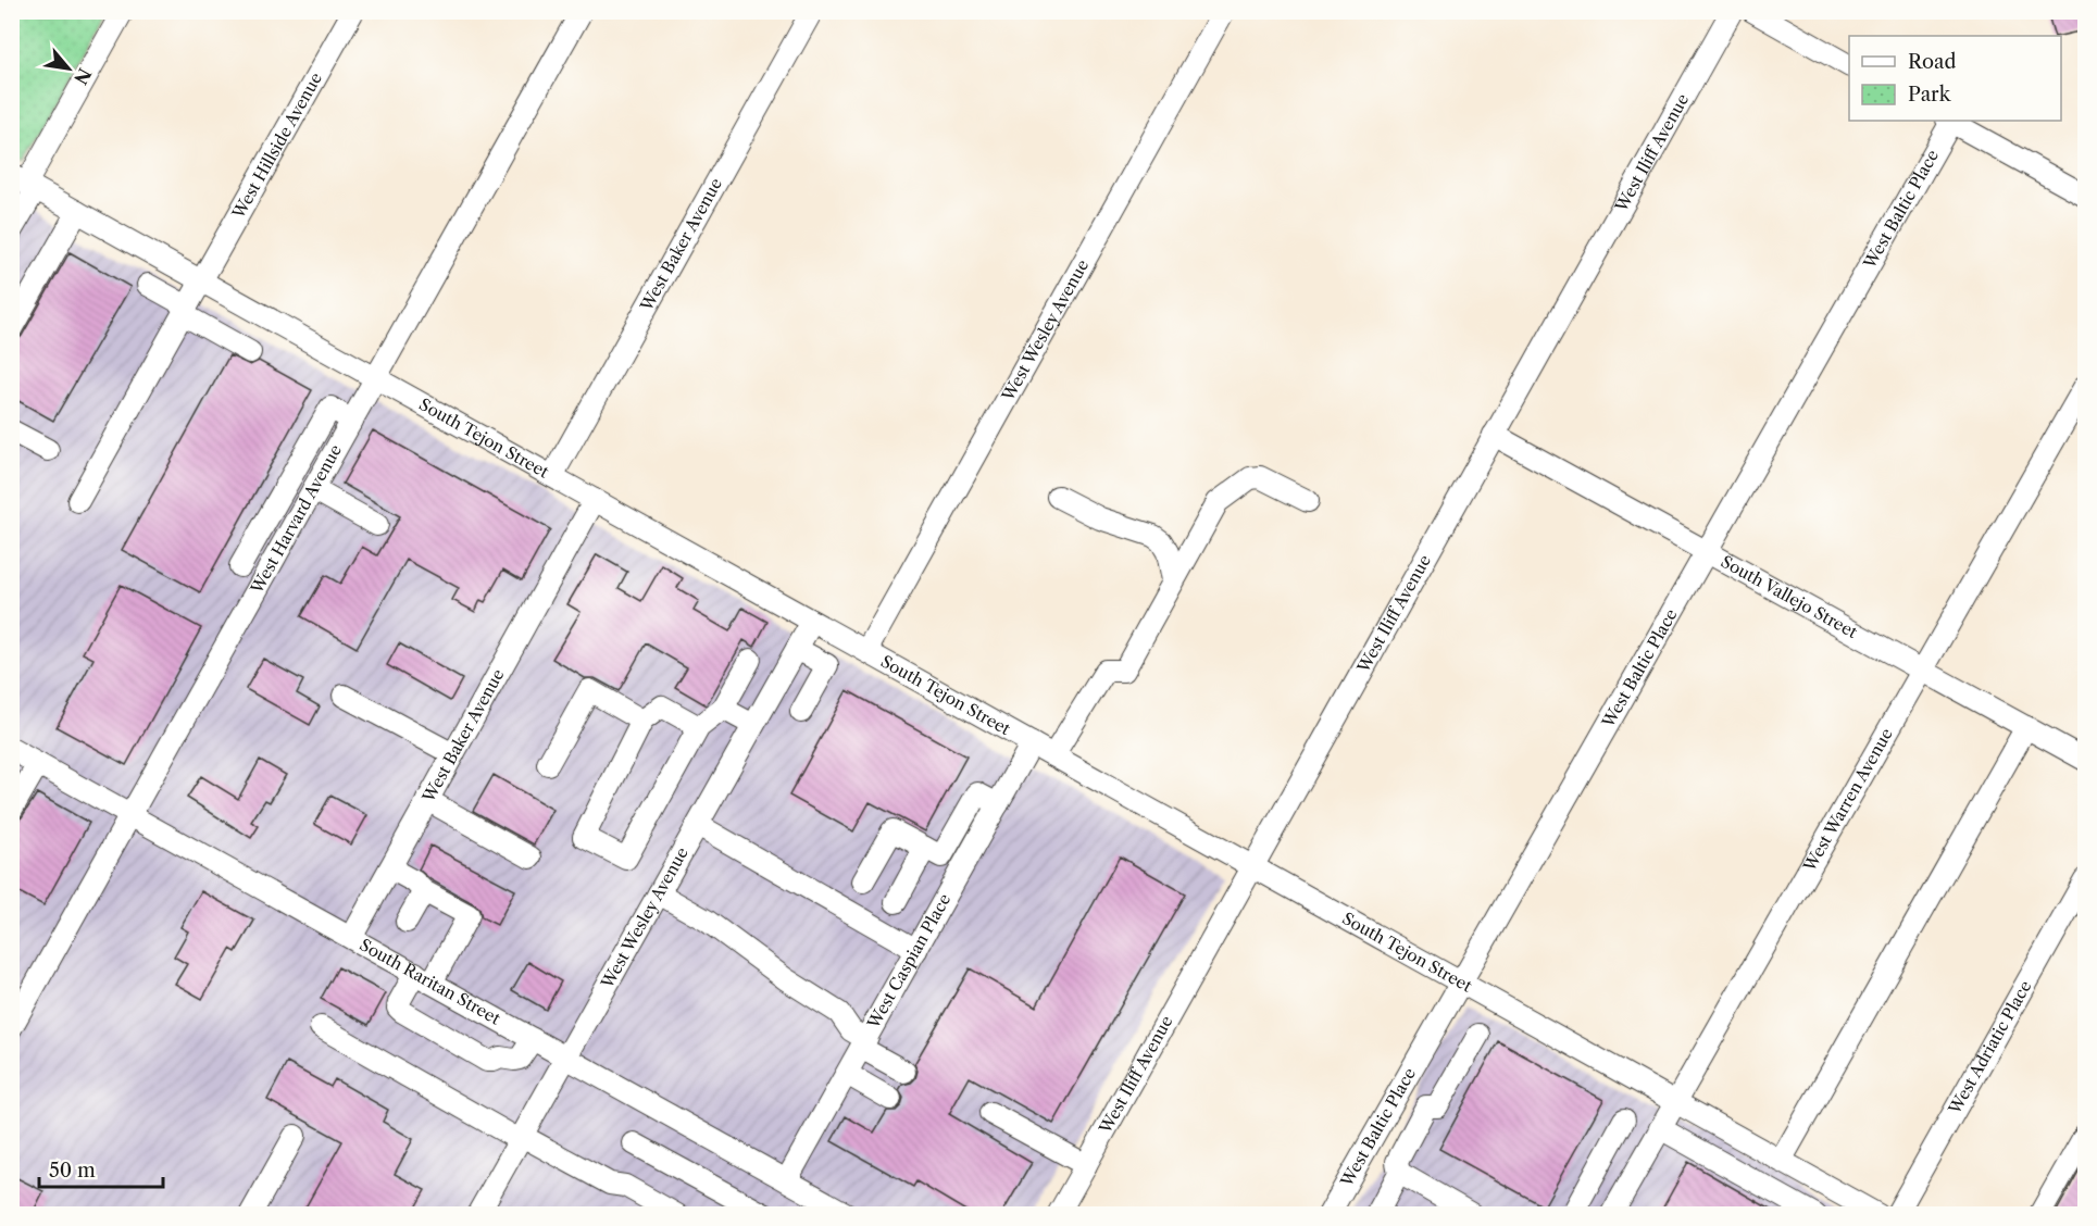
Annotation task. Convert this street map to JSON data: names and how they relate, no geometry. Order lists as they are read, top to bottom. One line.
{"streets":{"street":["West Hillside Avenue","West Iliff Avenue","West Baltic Place","West Baker Avenue","West Wesley Avenue","South Tejon Street","West Harvard Avenue","South Vallejo Street","West Warren Avenue","West Caspian Place","South Raritan Street","West Adriatic Place"]},"crossings":[["West Hillside Avenue","South Tejon Street"],["West Iliff Avenue","South Tejon Street"],["West Iliff Avenue","South Vallejo Street"],["West Baltic Place","South Tejon Street"],["West Baltic Place","South Vallejo Street"],["West Baker Avenue","South Tejon Street"],["West Baker Avenue","South Raritan Street"],["West Wesley Avenue","South Tejon Street"],["West Wesley Avenue","South Raritan Street"],["South Tejon Street","West Harvard Avenue"],["South Tejon Street","West Warren Avenue"],["South Tejon Street","West Caspian Place"],["West Harvard Avenue","South Raritan Street"],["South Vallejo Street","West Warren Avenue"],["West Caspian Place","South Raritan Street"]],"legend":["Road","Park"],"scale_bar":"50 m","north":"bottom right"}
